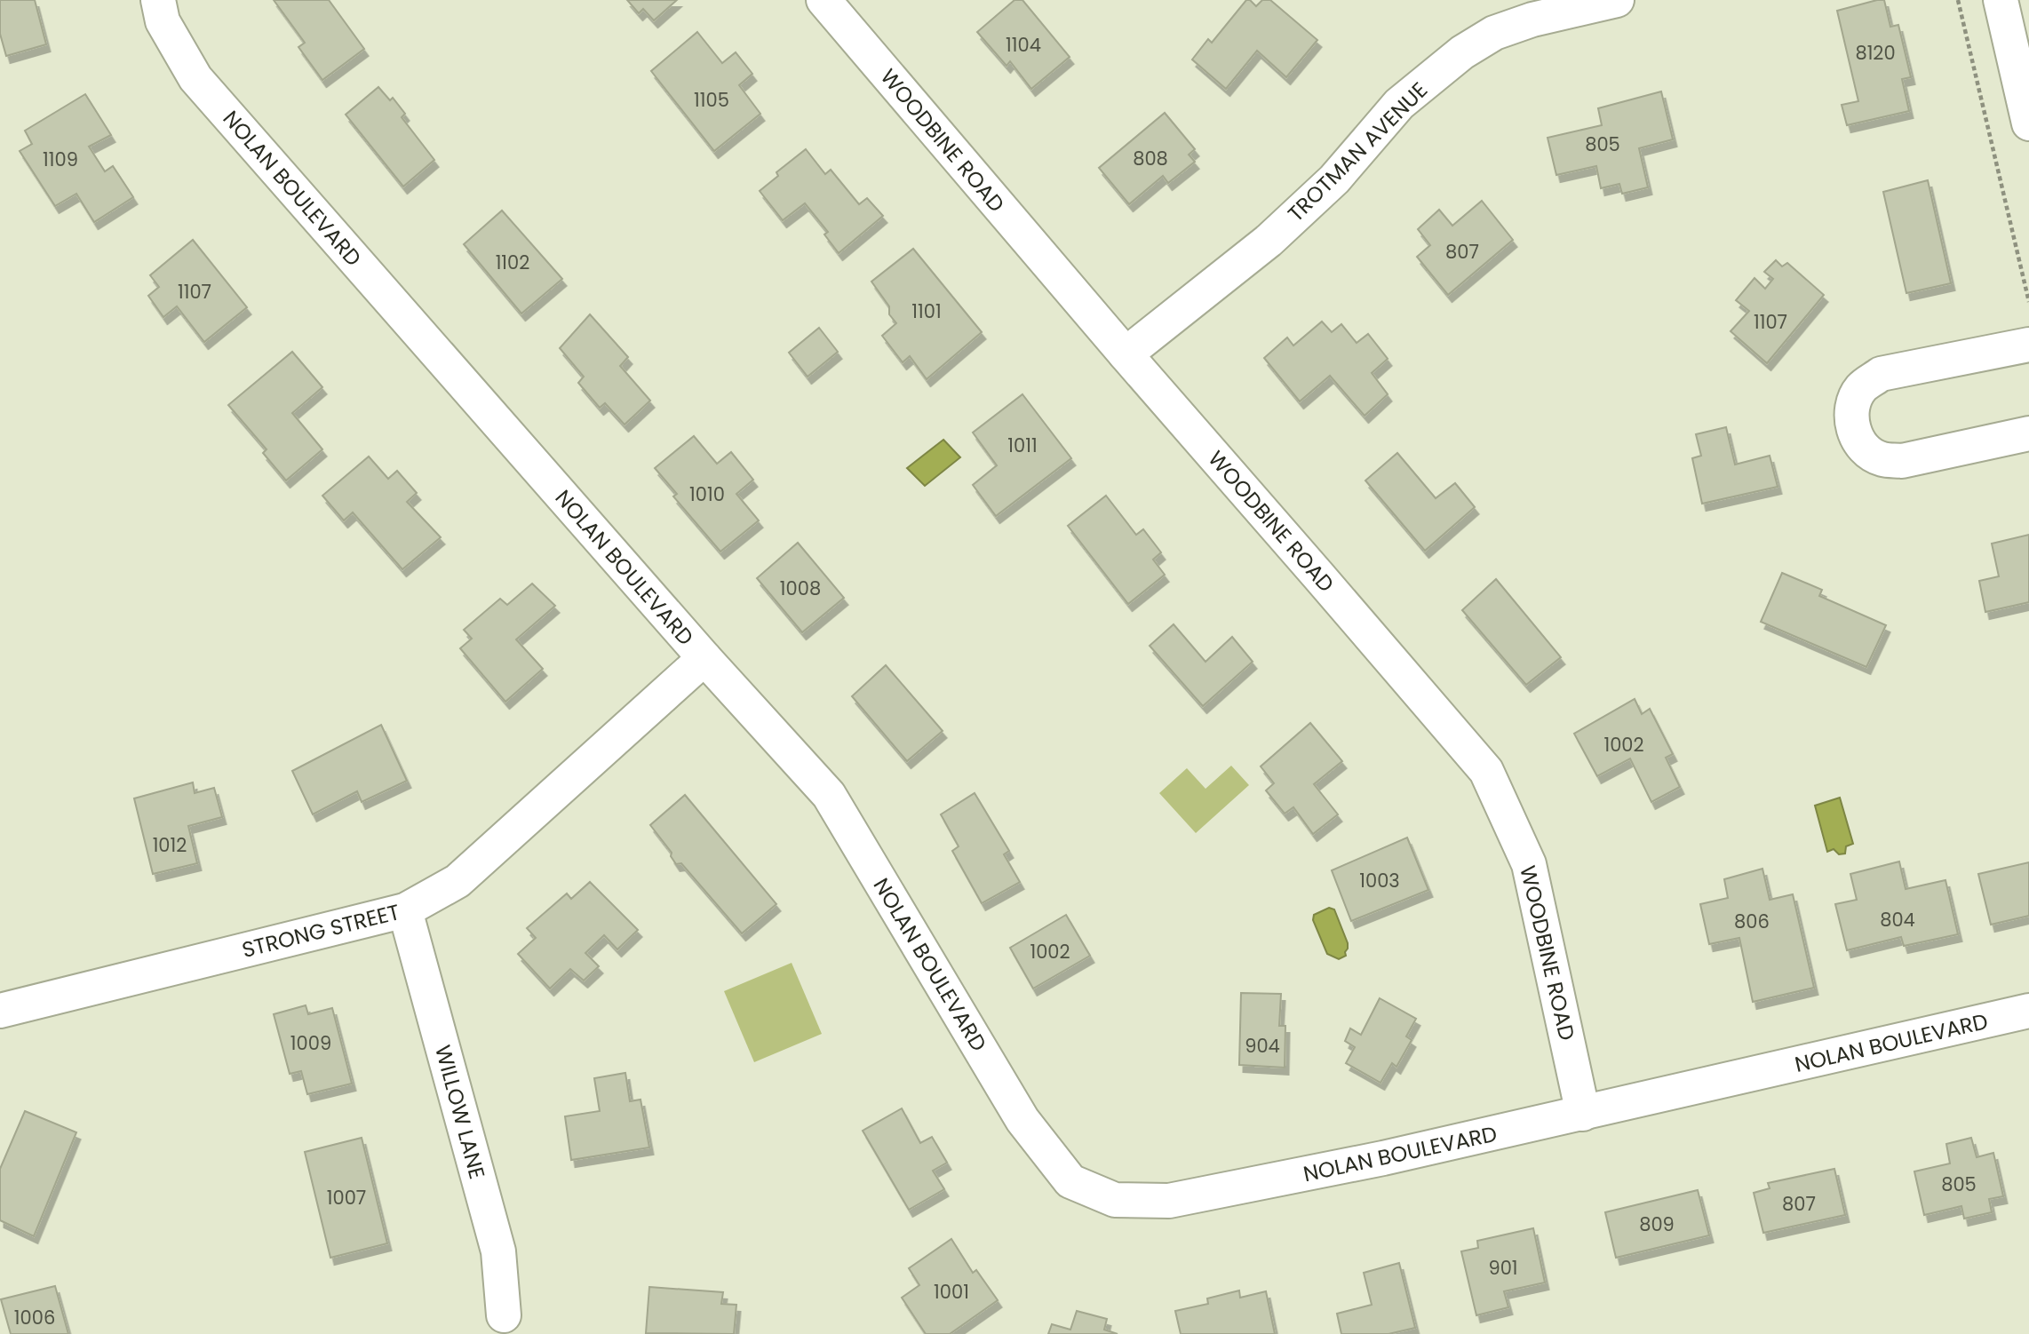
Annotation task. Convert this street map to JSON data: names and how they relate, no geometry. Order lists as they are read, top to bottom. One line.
{"streets":{"street":["WOODBINE ROAD","TROTMAN AVENUE","NOLAN BOULEVARD","STRONG STREET","WILLOW LANE"]},"crossings":[["WOODBINE ROAD","TROTMAN AVENUE"],["WOODBINE ROAD","NOLAN BOULEVARD"],["NOLAN BOULEVARD","STRONG STREET"],["STRONG STREET","WILLOW LANE"]],"house_numbers":["1104","8120","1105","805","808","1109","807","1102","1107","1101","1107","1011","1010","1008","1002","1012","1003","804","806","1002","1009","904","805","1007","807","809","901","1001","1006"]}
